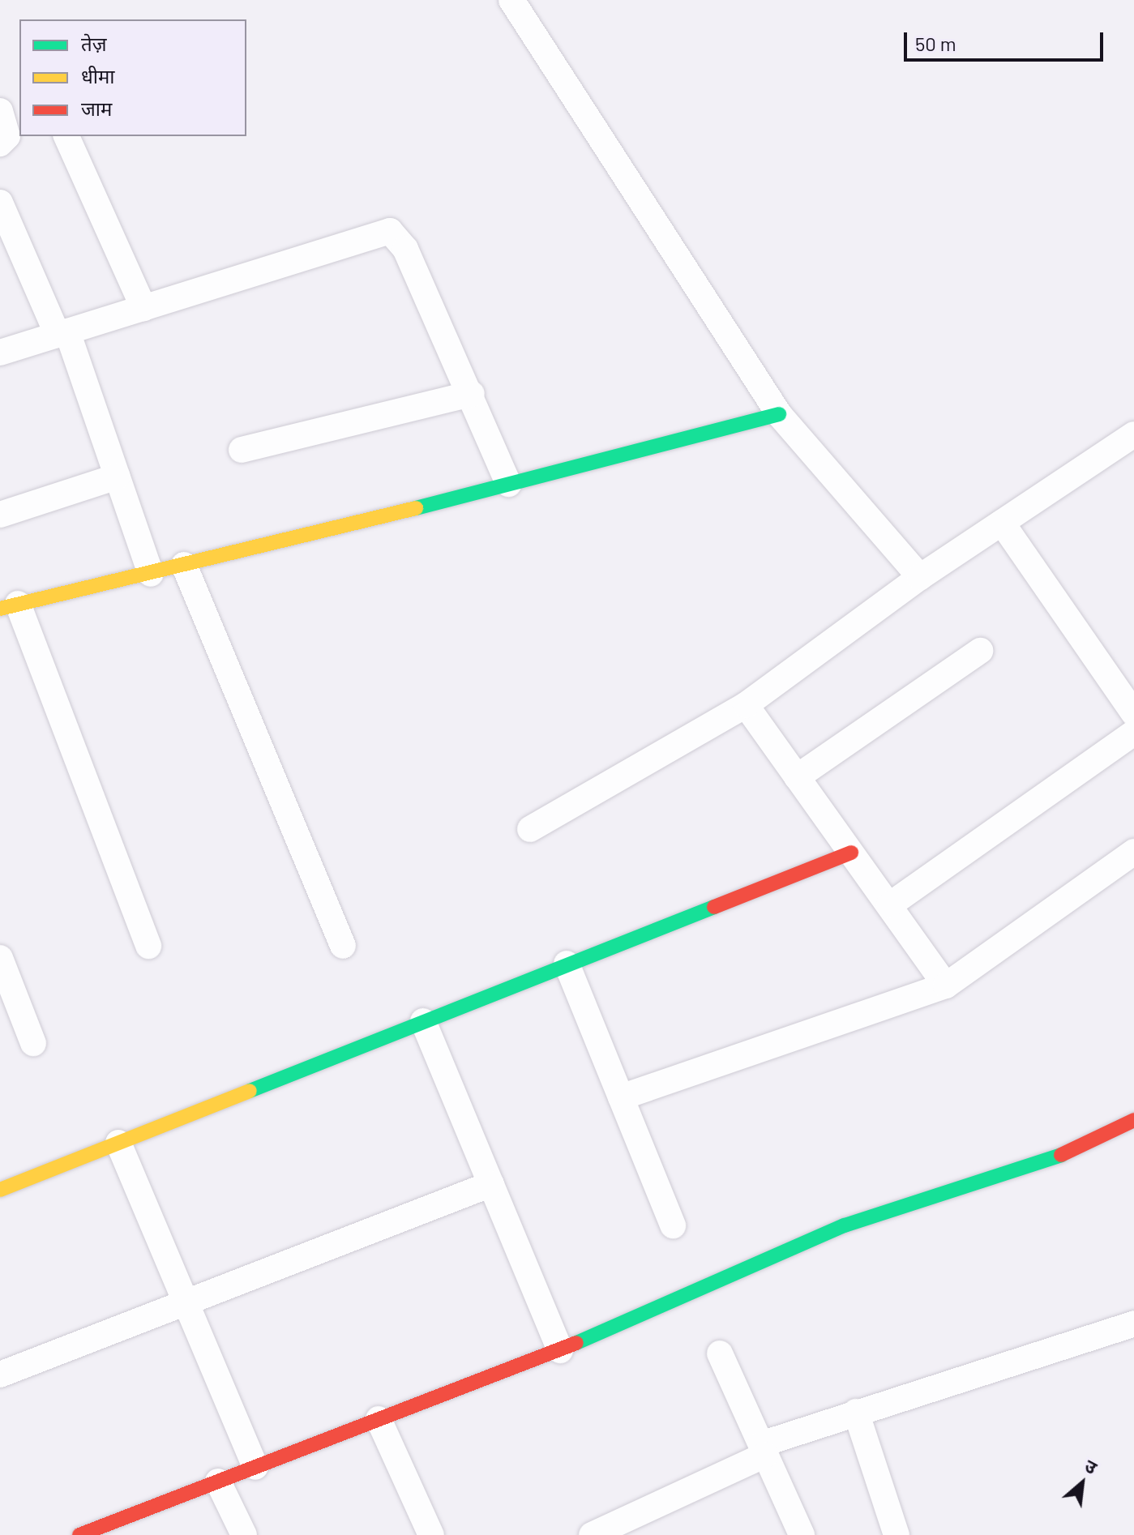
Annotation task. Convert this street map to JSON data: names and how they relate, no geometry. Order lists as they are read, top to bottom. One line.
{"legend":["तेज़","धीमा","जाम"],"scale_bar":"50 m","north":"top right"}
